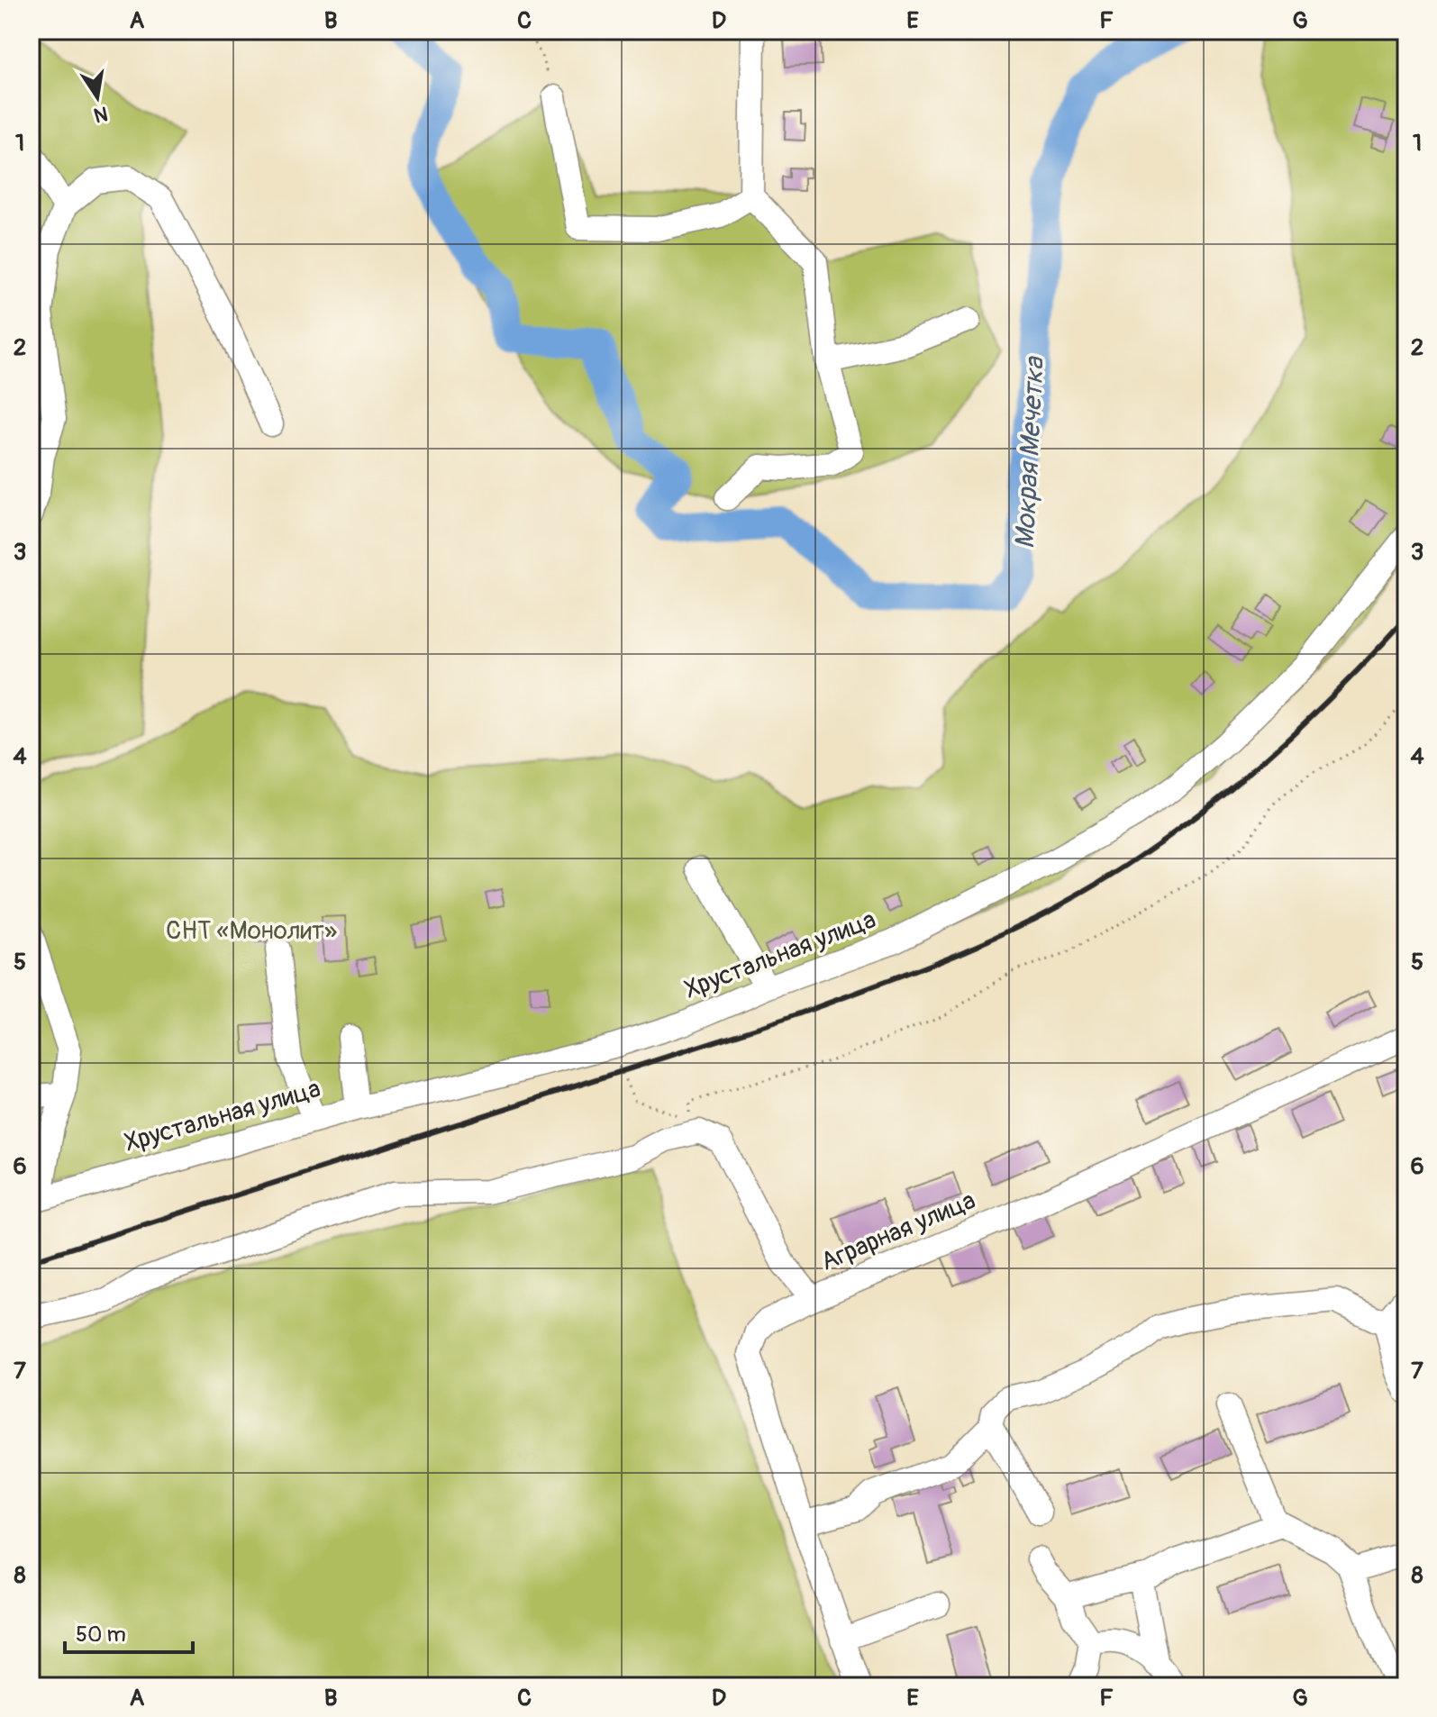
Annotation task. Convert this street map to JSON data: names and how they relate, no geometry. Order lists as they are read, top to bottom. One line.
{"streets":{"street":["Хрустальная улица","Аграрная улица"]},"water":["Мокрая Мечетка"],"parks":["СНТ «Монолит»"],"scale_bar":"50 m","north":"bottom","grid":{"columns":["A","B","C","D","E","F","G"],"rows":["1","2","3","4","5","6","7","8"]}}
